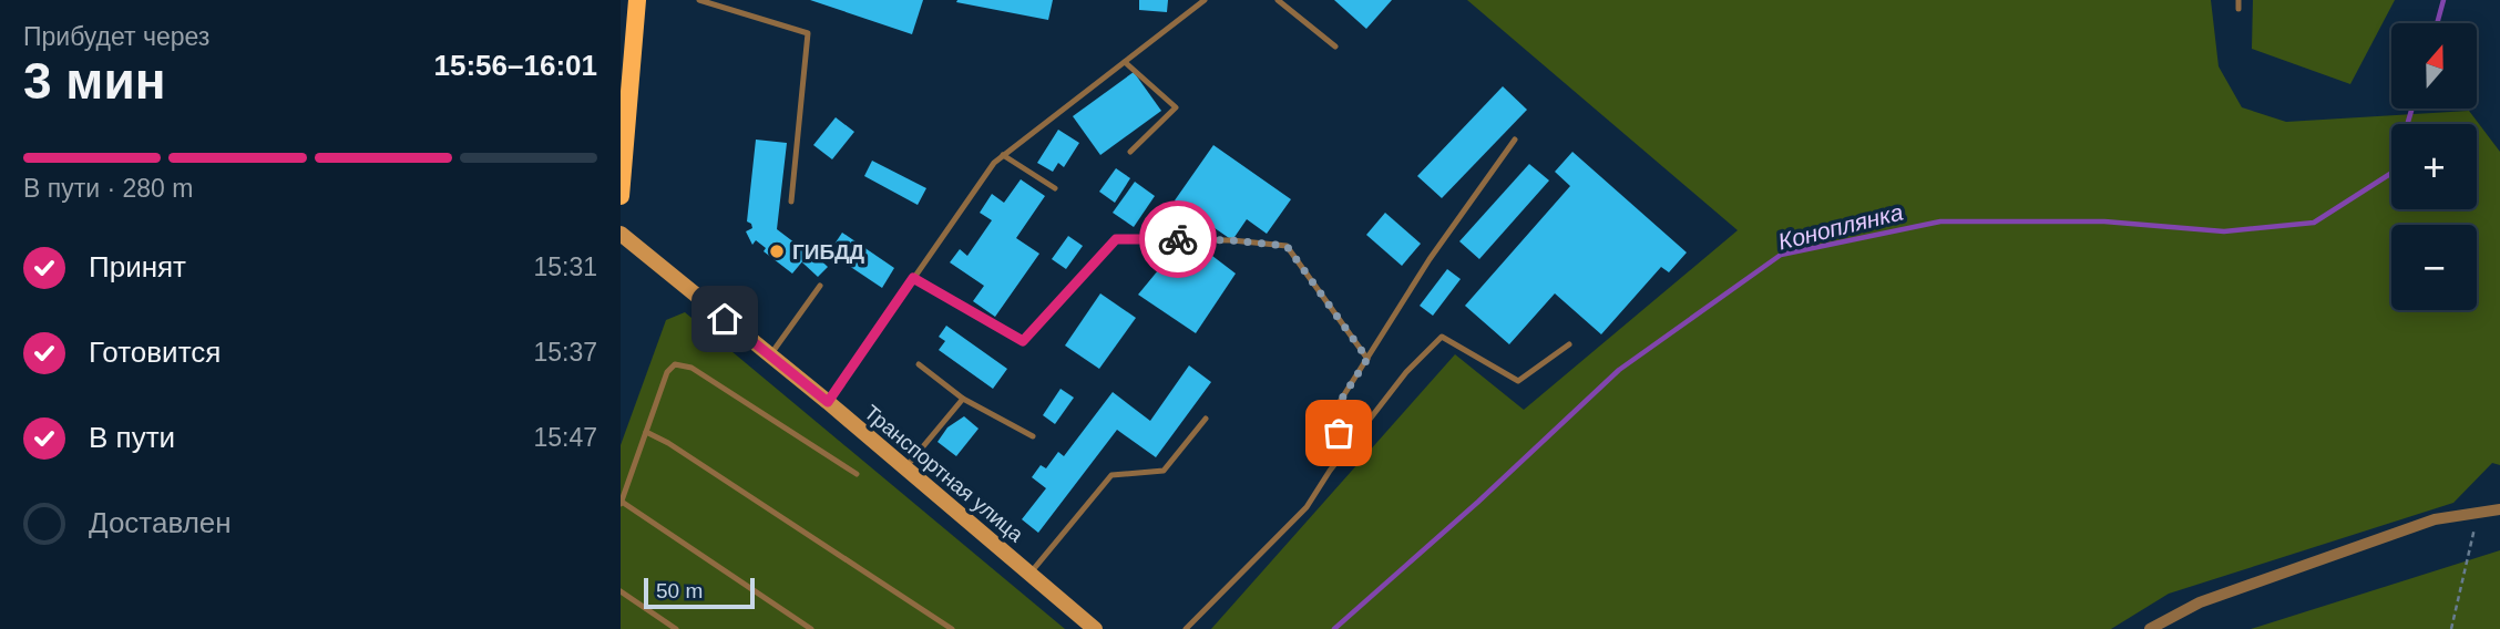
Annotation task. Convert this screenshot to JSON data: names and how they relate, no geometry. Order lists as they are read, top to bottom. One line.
{"streets":{"main road":["Транспортная улица"]},"water":["Коноплянка"],"places":["ГИБДД"],"scale_bar":"50 m","north":"top","page":{"heading":["3 мин","Прибудет через","15:56–16:01"],"map_buttons":["+","−"],"bar":"В пути · 280 m","list":[["Принят","15:31"],["Готовится","15:37"],["В пути","15:47"],"Доставлен"],"scale":"50 m"}}
